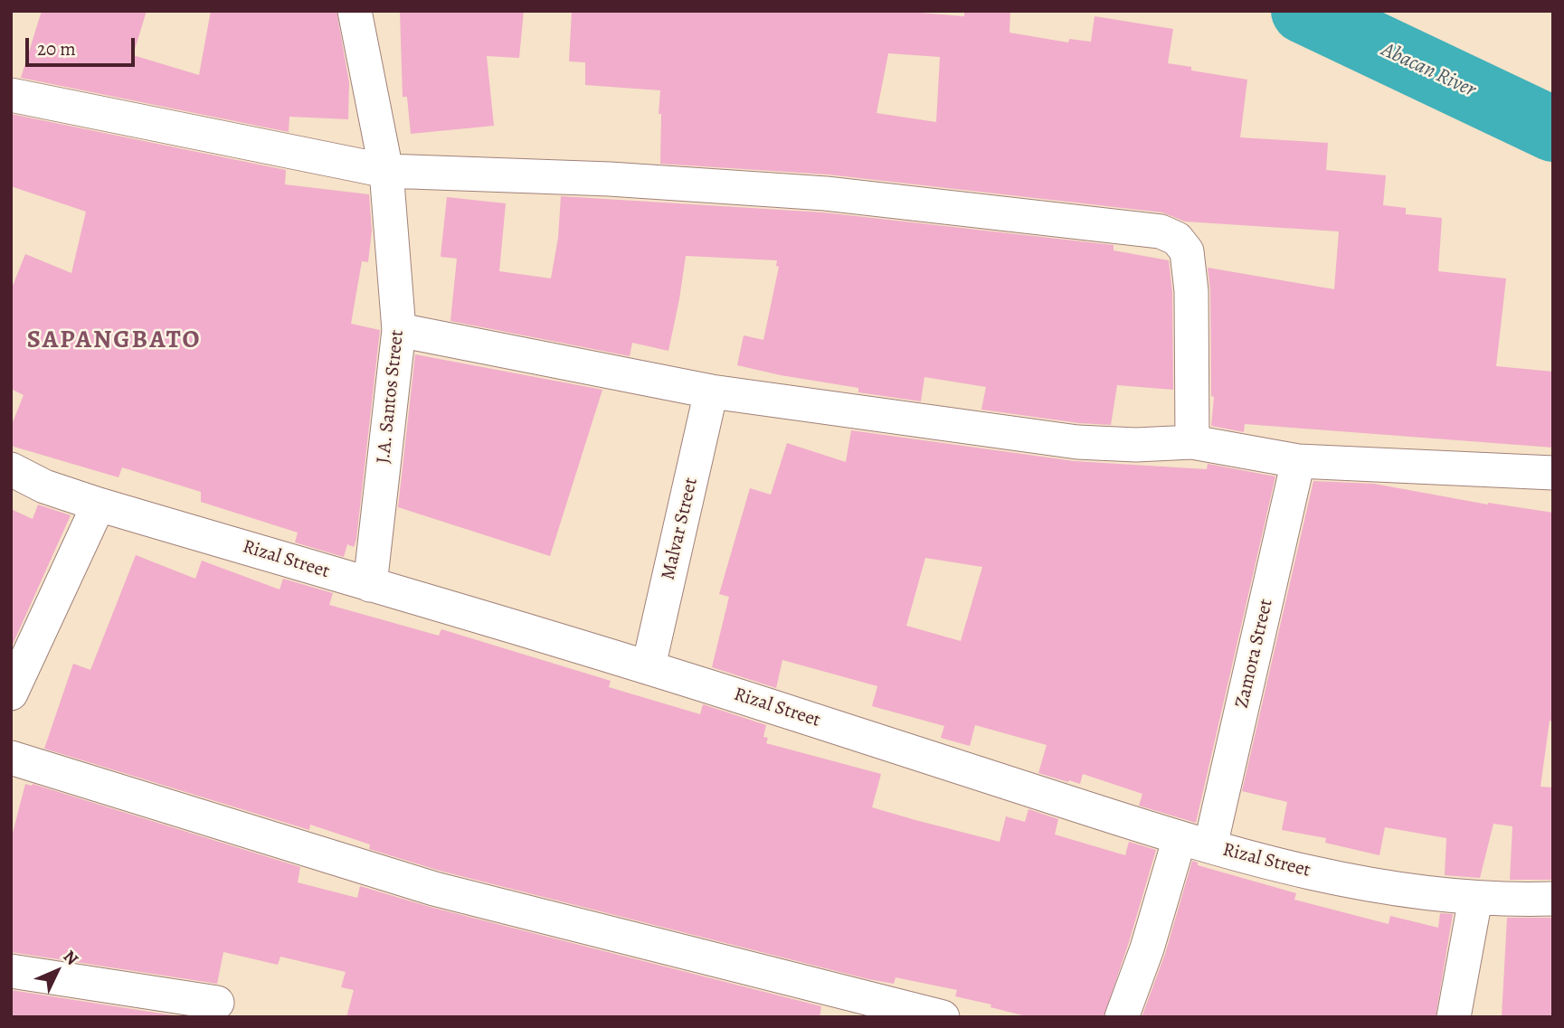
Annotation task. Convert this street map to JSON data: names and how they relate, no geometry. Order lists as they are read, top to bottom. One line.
{"streets":{"street":["J.A. Santos Street","Malvar Street","Rizal Street","Zamora Street"]},"crossings":[["J.A. Santos Street","Rizal Street"],["Malvar Street","Rizal Street"],["Rizal Street","Zamora Street"]],"districts":["SAPANGBATO"],"water":["Abacan River"],"scale_bar":"20 m","north":"top right"}
